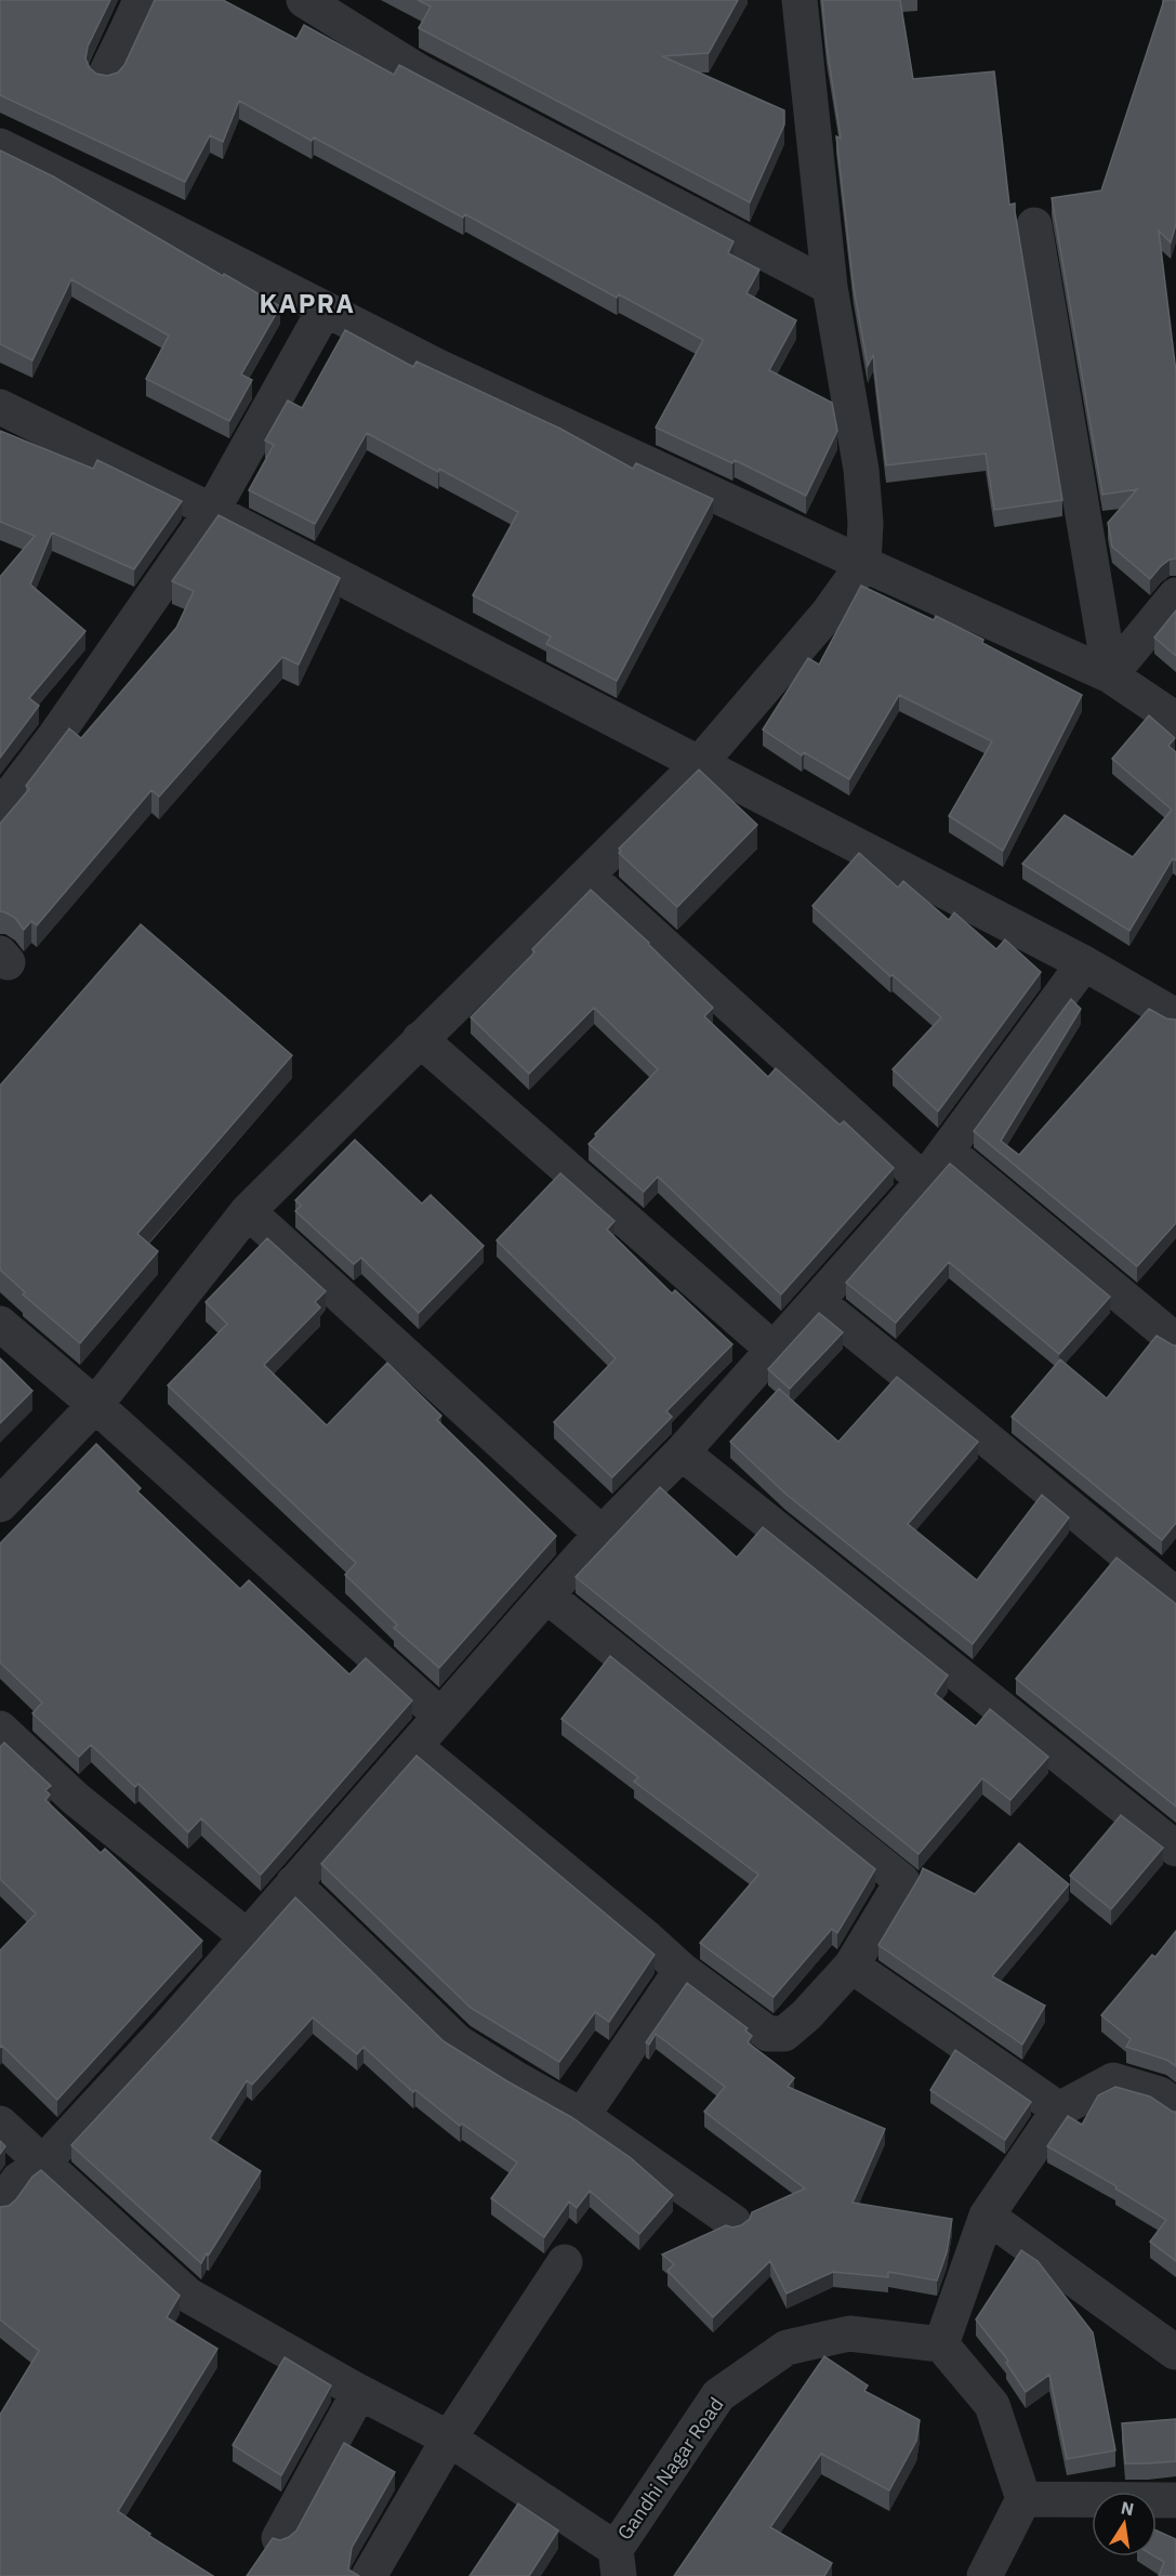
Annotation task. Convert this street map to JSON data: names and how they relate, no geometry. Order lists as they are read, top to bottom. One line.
{"streets":{"street":["Gandhi Nagar Road"]},"districts":["KAPRA"],"north":"top"}
